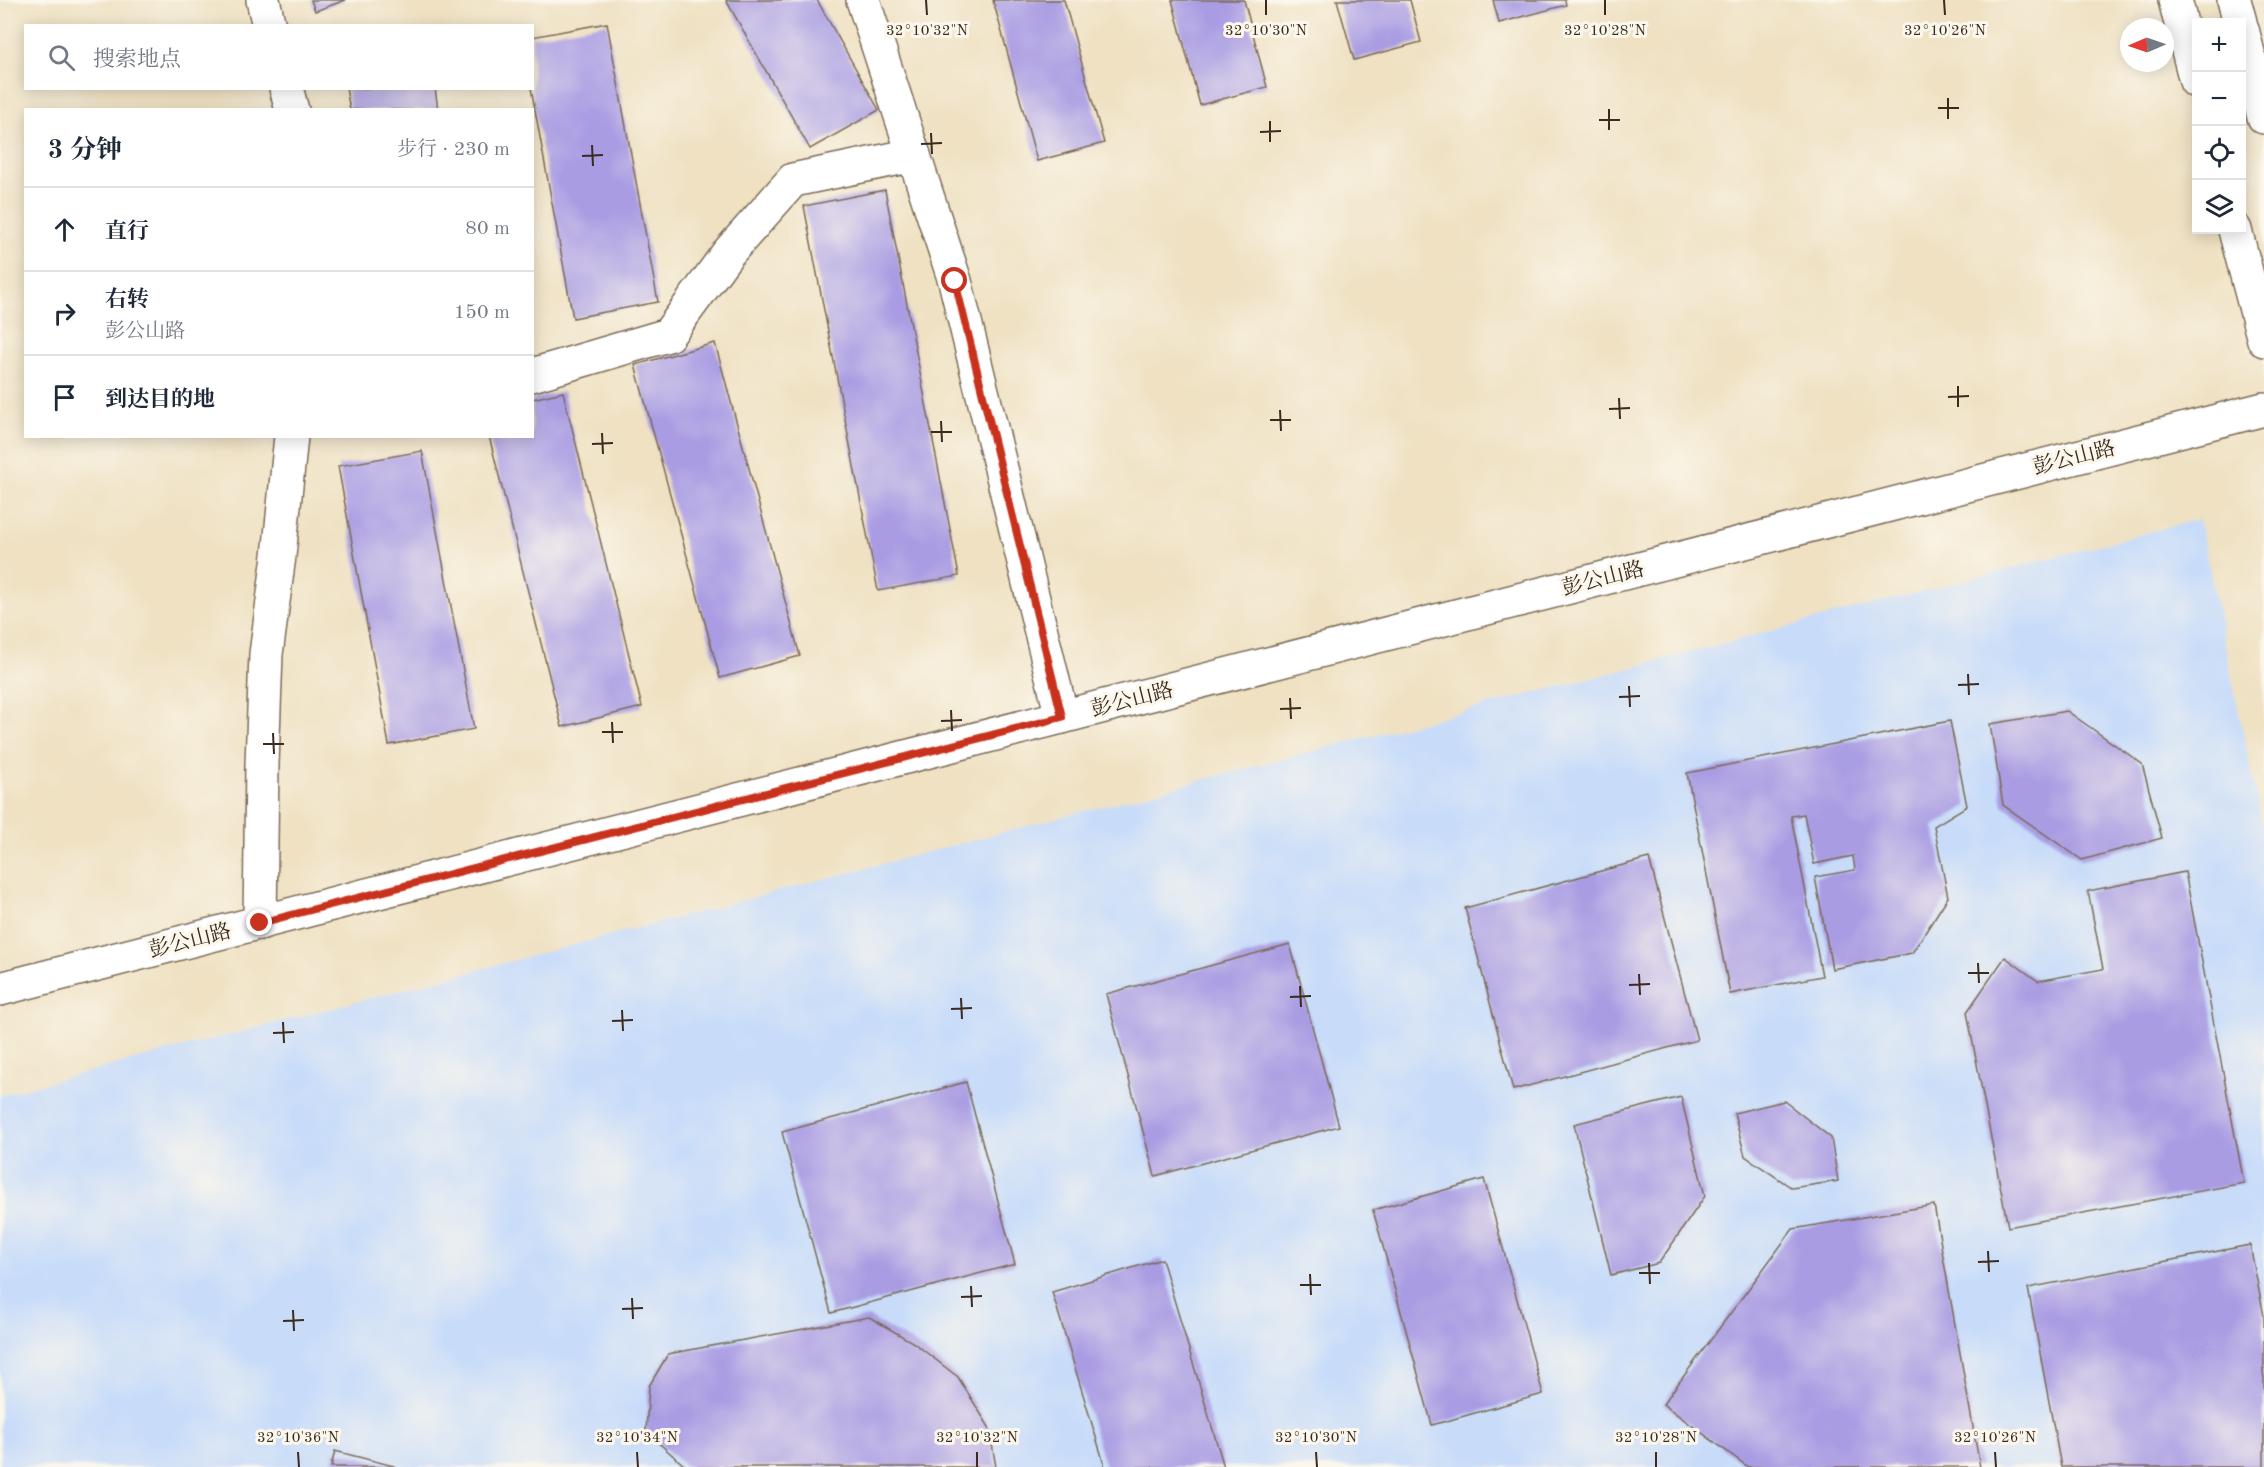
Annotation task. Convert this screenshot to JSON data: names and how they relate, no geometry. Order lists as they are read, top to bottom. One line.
{"streets":{"street":["彭公山路"]},"north":"left","page":{"map_buttons":["+","−"],"search":"搜索地点","heading":["3 分钟","步行 · 230 m"],"list":[["直行","80 m"],["右转","彭公山路","150 m"],"到达目的地"]},"coordinates":["32°10'32\"N","32°10'30\"N","32°10'28\"N","32°10'26\"N","32°10'36\"N","32°10'34\"N"]}
